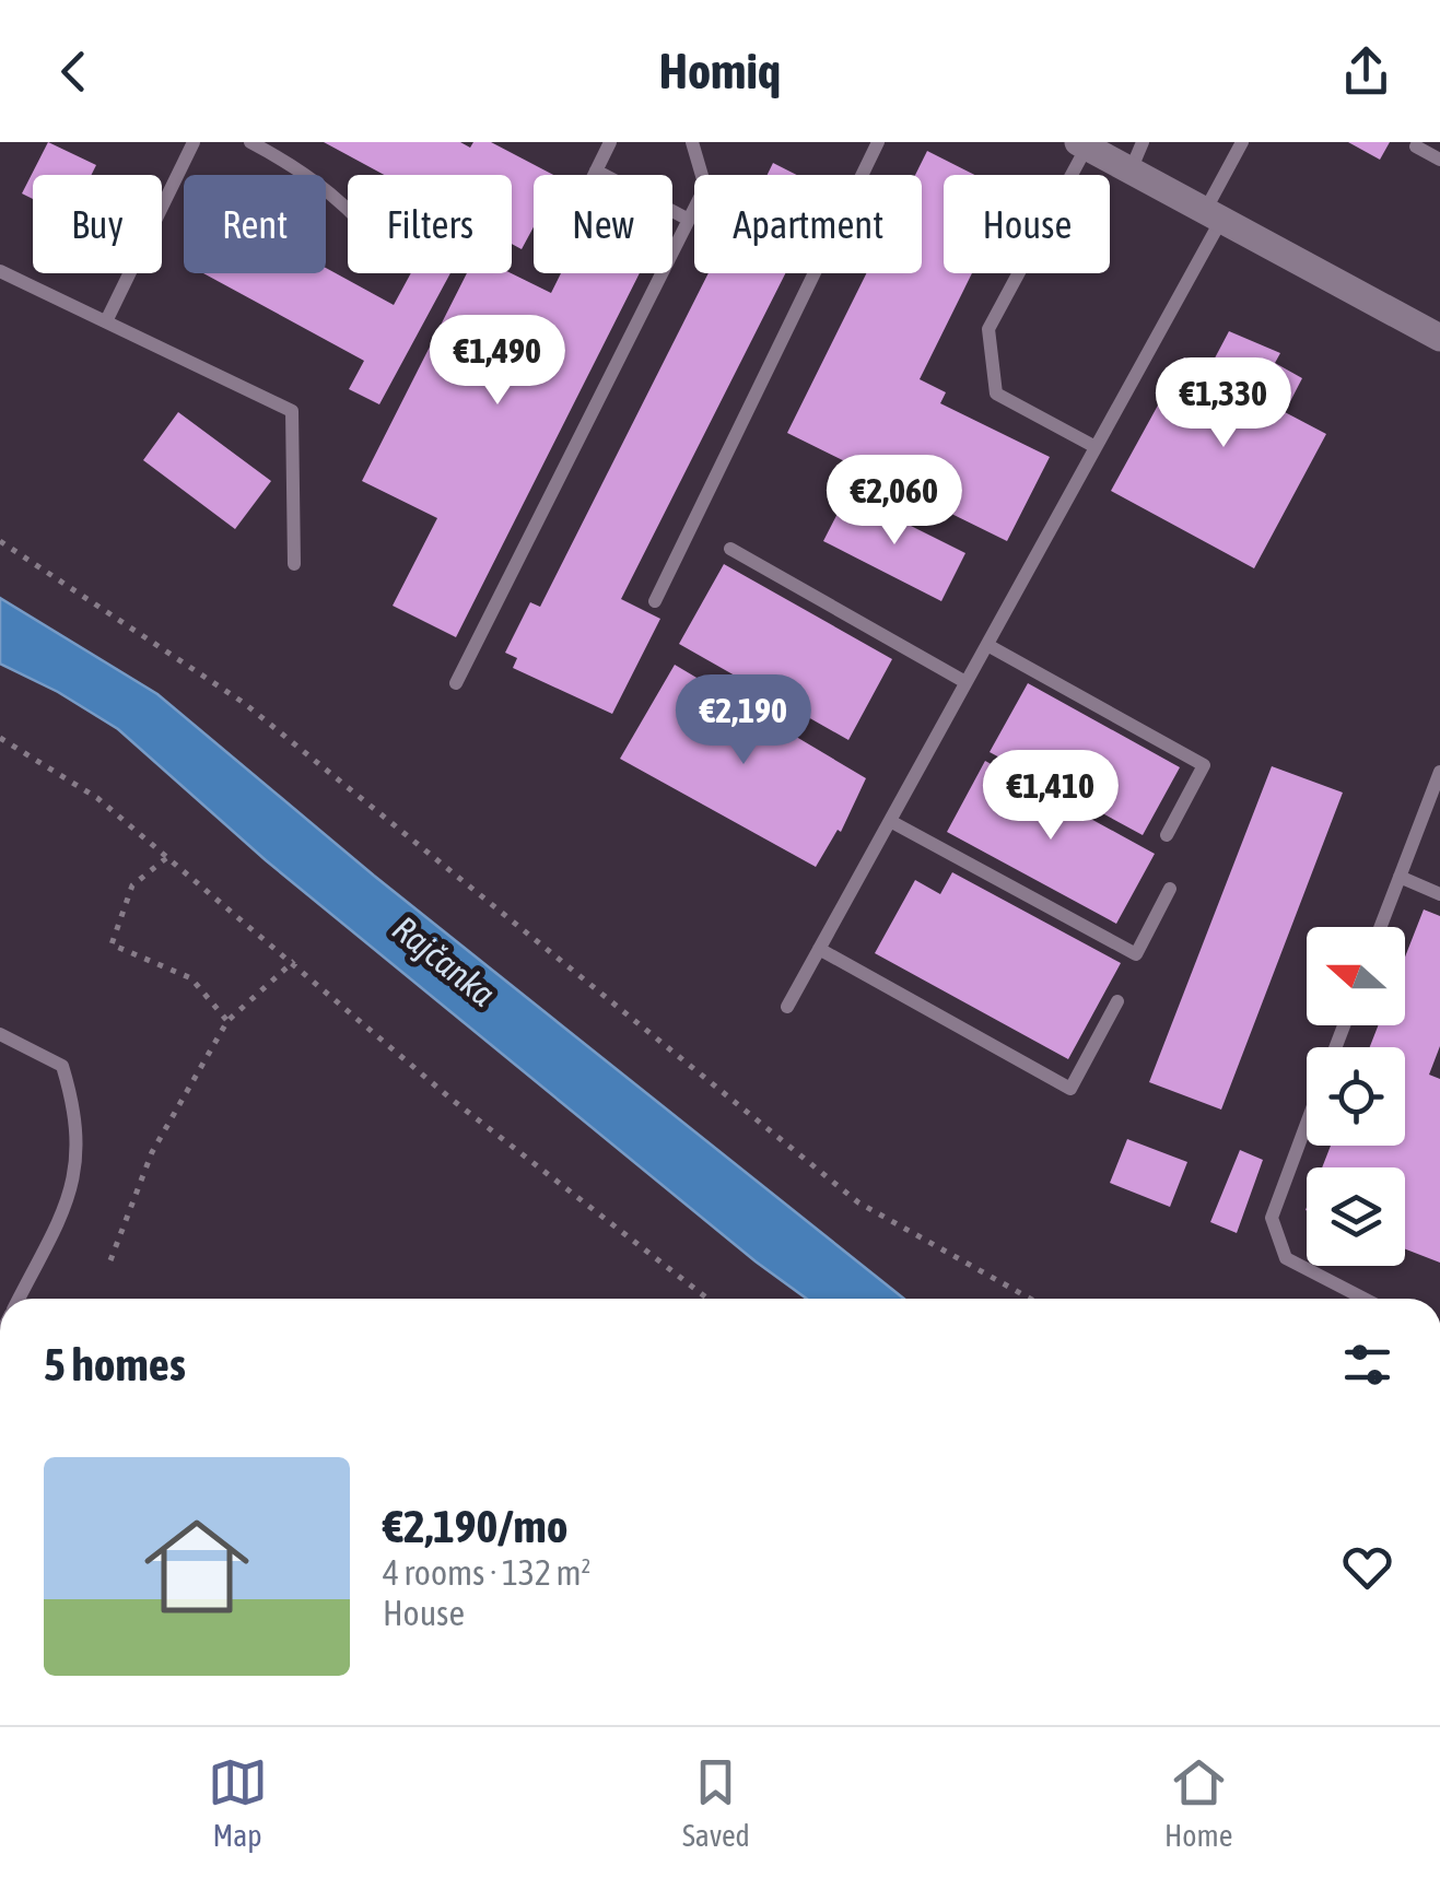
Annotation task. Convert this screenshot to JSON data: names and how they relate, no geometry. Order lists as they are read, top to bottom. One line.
{"water":["Rajčanka"],"north":"left","page":{"header":"Homiq","chip":["Buy","Rent","Filters","New","Apartment","House"],"price":["€1,490","€1,330","€2,060","€2,190","€1,410"],"heading":"5 homes","list":[{"name":"€2,190/mo","note":"4 rooms · 132 m² · House"}],"tabs":["Map","Saved","Home"]}}
